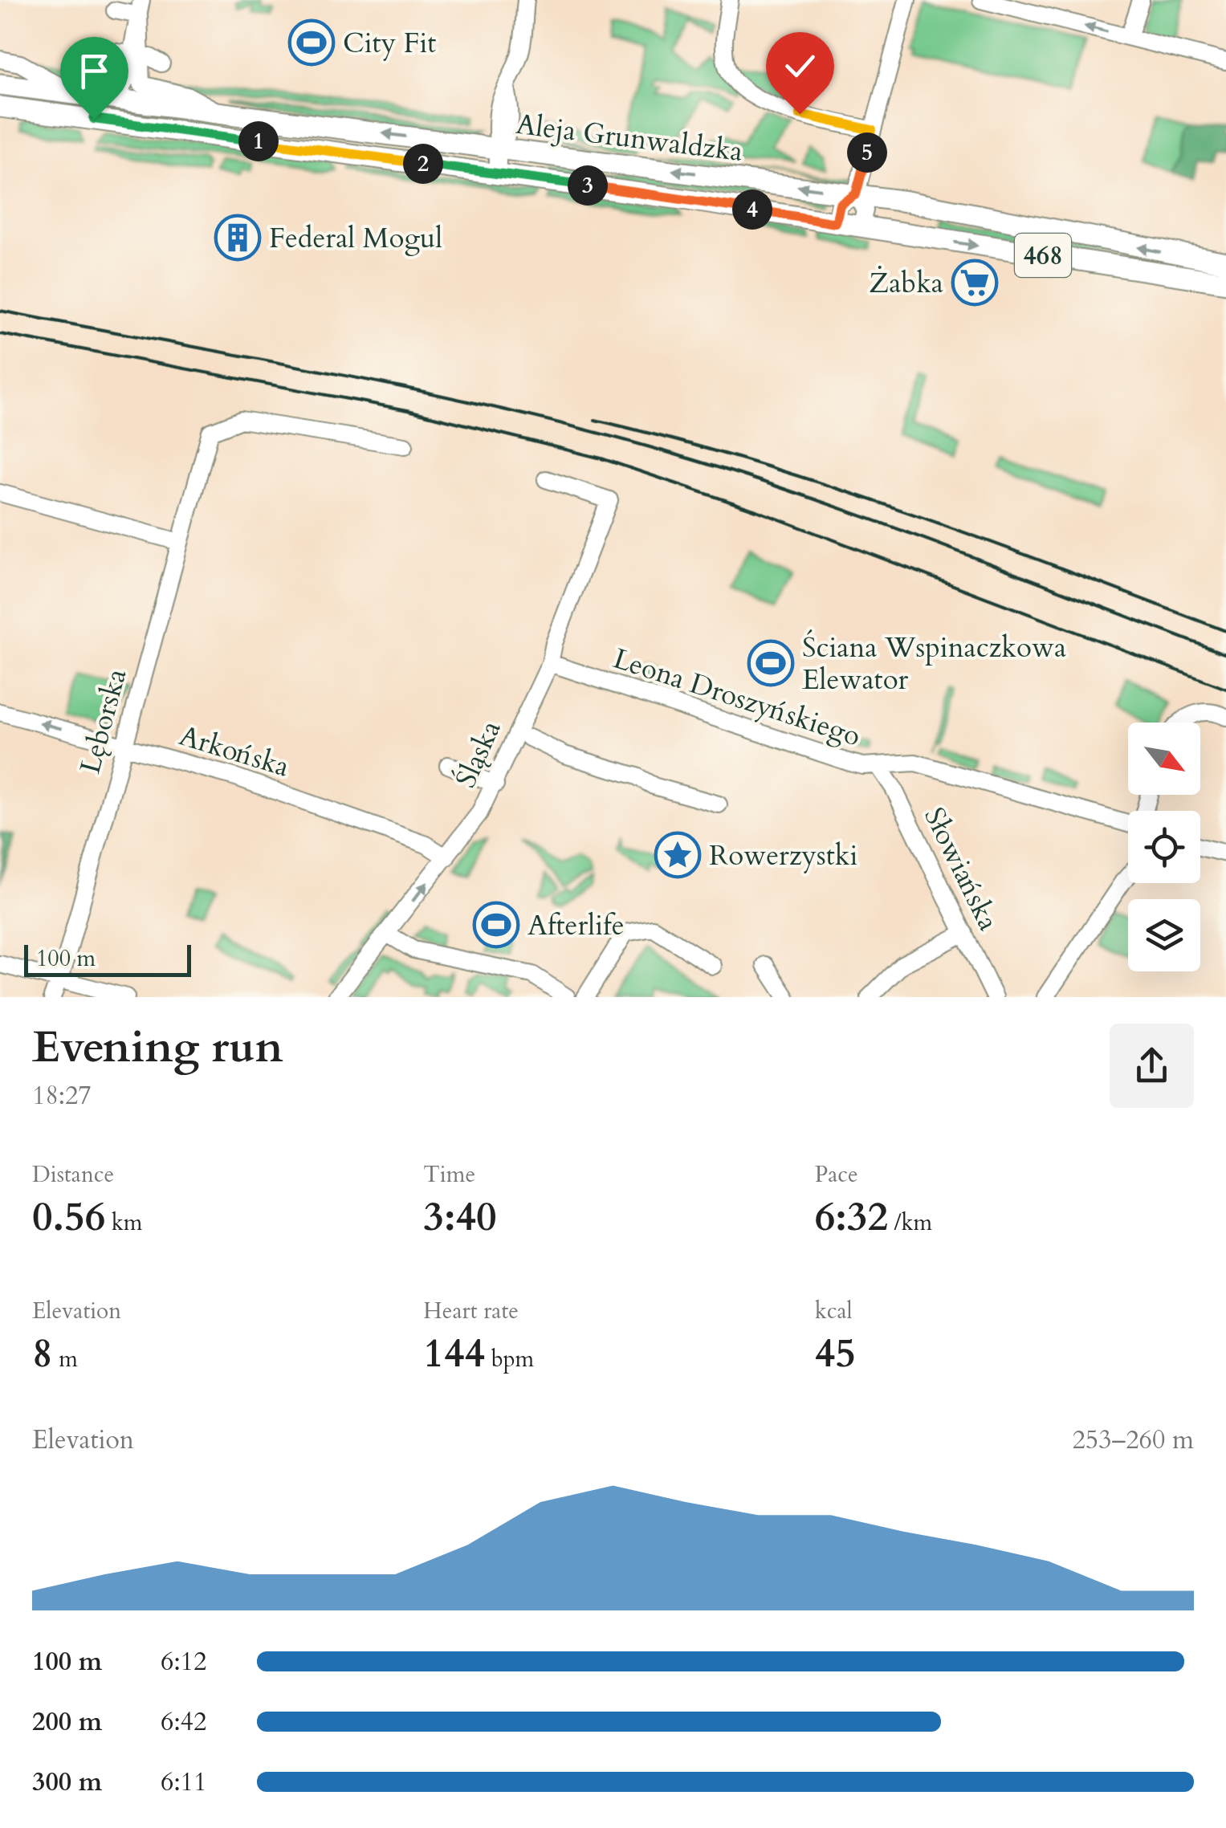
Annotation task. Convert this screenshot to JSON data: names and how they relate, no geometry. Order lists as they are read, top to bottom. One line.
{"streets":{"main road":["Aleja Grunwaldzka","468"],"street":["Leona Droszyńskiego","Lęborska","Arkońska","Śląska","Słowiańska"]},"crossings":[["Leona Droszyńskiego","Śląska"],["Leona Droszyńskiego","Słowiańska"],["Lęborska","Arkońska"],["Arkońska","Śląska"]],"places":{"sports":["City Fit","Ściana Wspinaczkowa Elewator","Afterlife"],"building":["Federal Mogul"],"supermarket":["Żabka"],"place":["Rowerzystki"]},"scale_bar":"100 m","north":"bottom right","page":{"pins":["1","5","2","3","4"],"scale":"100 m","heading":["Evening run","18:27"],"stats":[["Distance","0.56 km"],["Time","3:40"],["Pace","6:32 /km"],["Elevation","8 m"],["Heart rate","144 bpm"],["kcal","45"]],"chart":["Elevation","253–260 m"],"list":[{"name":"100 m","note":"6:12"},{"name":"200 m","note":"6:42"},{"name":"300 m","note":"6:11"}]}}
